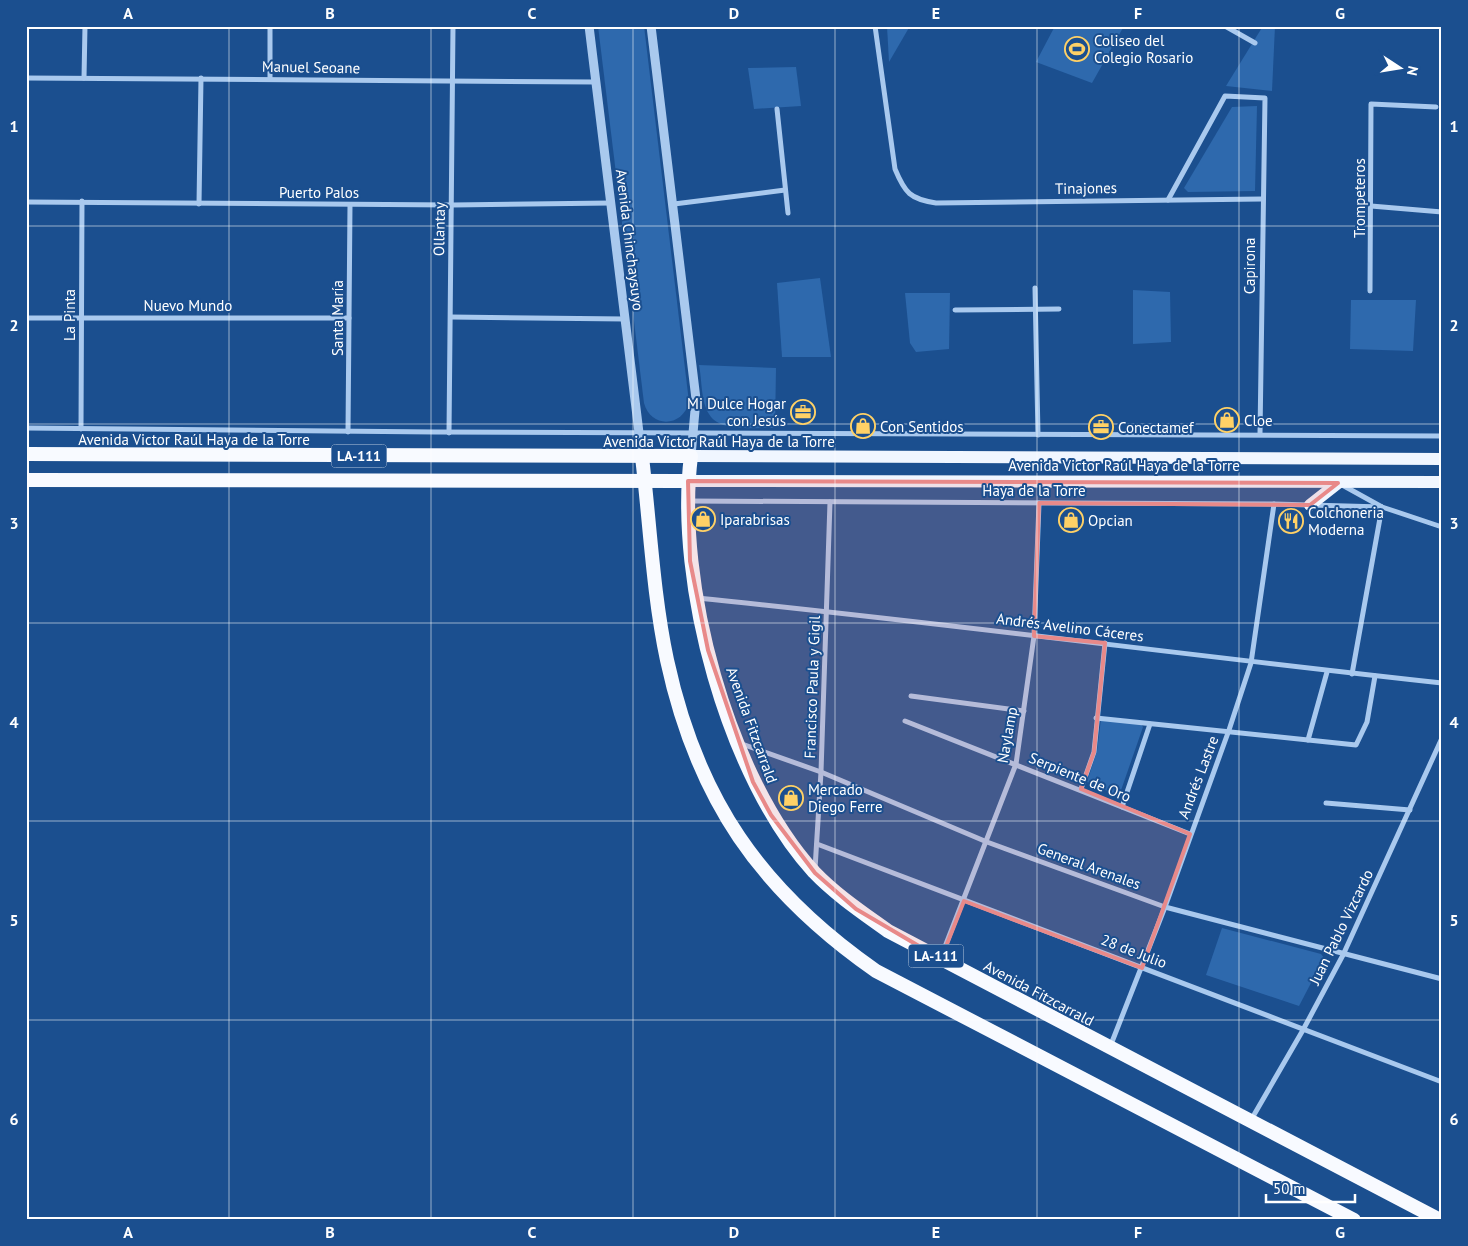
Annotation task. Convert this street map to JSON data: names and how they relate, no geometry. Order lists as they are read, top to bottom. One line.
{"streets":{"highway":["Avenida Victor Raúl Haya de la Torre","LA-111","Avenida Fitzcarrald"],"street":["Manuel Seoane","Tinajones","Puerto Palos","Trompeteros","Ollantay","Avenida Chinchaysuyo","Capirona","Nuevo Mundo","La Pinta","Santa María","Haya de la Torre","Andrés Avelino Cáceres","Francisco Paula y Gigil","Naylamp","Serpiente de Oro","Andrés Lastre","General Arenales","Juan Pablo Vizcardo","28 de Julio"]},"crossings":[["Manuel Seoane","Ollantay"],["Manuel Seoane","Avenida Chinchaysuyo"],["Tinajones","Capirona"],["Puerto Palos","Ollantay"],["Puerto Palos","Avenida Chinchaysuyo"],["Puerto Palos","La Pinta"],["Puerto Palos","Santa María"],["Avenida Chinchaysuyo","Avenida Victor Raúl Haya de la Torre"],["Avenida Chinchaysuyo","LA-111"],["Nuevo Mundo","La Pinta"],["Nuevo Mundo","Santa María"],["Avenida Victor Raúl Haya de la Torre","LA-111"],["Avenida Victor Raúl Haya de la Torre","Avenida Fitzcarrald"],["Haya de la Torre","Francisco Paula y Gigil"],["Haya de la Torre","Avenida Fitzcarrald"],["Haya de la Torre","Naylamp"],["Haya de la Torre","Andrés Lastre"],["Andrés Avelino Cáceres","Francisco Paula y Gigil"],["Andrés Avelino Cáceres","Avenida Fitzcarrald"],["Andrés Avelino Cáceres","Naylamp"],["Andrés Avelino Cáceres","Andrés Lastre"],["Francisco Paula y Gigil","Avenida Fitzcarrald"],["Francisco Paula y Gigil","General Arenales"],["Francisco Paula y Gigil","28 de Julio"],["Avenida Fitzcarrald","Naylamp"],["Avenida Fitzcarrald","Andrés Lastre"],["Avenida Fitzcarrald","General Arenales"],["Avenida Fitzcarrald","Juan Pablo Vizcardo"],["Naylamp","Serpiente de Oro"],["Naylamp","General Arenales"],["Naylamp","28 de Julio"],["Serpiente de Oro","Andrés Lastre"],["Andrés Lastre","General Arenales"],["Andrés Lastre","28 de Julio"],["General Arenales","Juan Pablo Vizcardo"],["Juan Pablo Vizcardo","28 de Julio"]],"places":{"sports":["Coliseo del Colegio Rosario"],"office":["Mi Dulce Hogar con Jesús","Conectamef"],"shop":["Cloe","Con Sentidos","Iparabrisas","Opcian","Mercado Diego Ferre"],"restaurant":["Colchoneria Moderna"]},"scale_bar":"50 m","north":"right","grid":{"columns":["A","B","C","D","E","F","G"],"rows":["1","2","3","4","5","6"]}}
